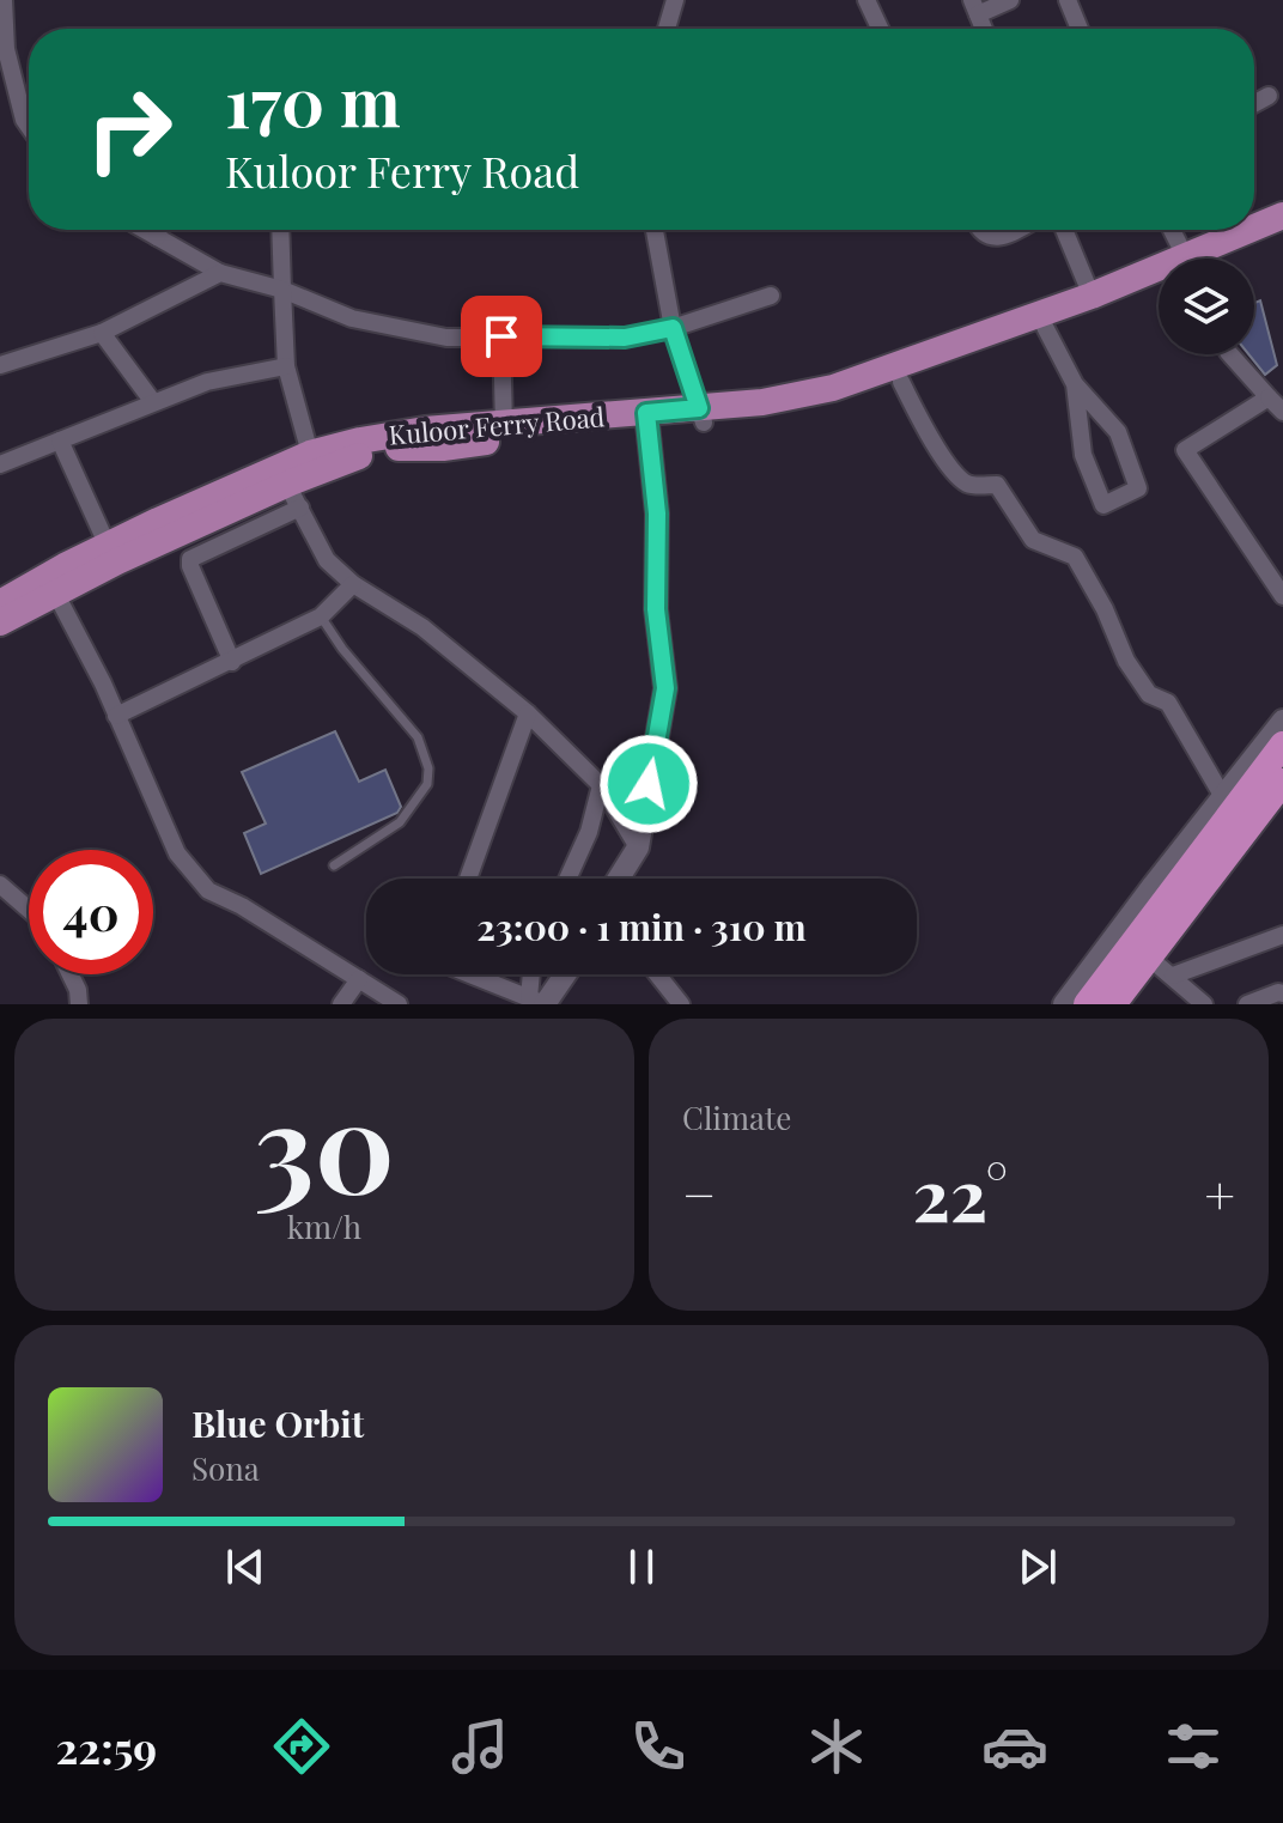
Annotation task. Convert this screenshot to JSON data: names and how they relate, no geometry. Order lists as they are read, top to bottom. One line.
{"streets":{"main road":["Kuloor Ferry Road"]},"page":{"turn":["170 m","Kuloor Ferry Road"],"limit":"40","trip":"23:00 · 1 min · 310 m","tile":[["30","km/h"],"Climate"],"heat":["−","22°","+"],"song":["Blue Orbit","Sona"],"tabs":"22:59"}}
